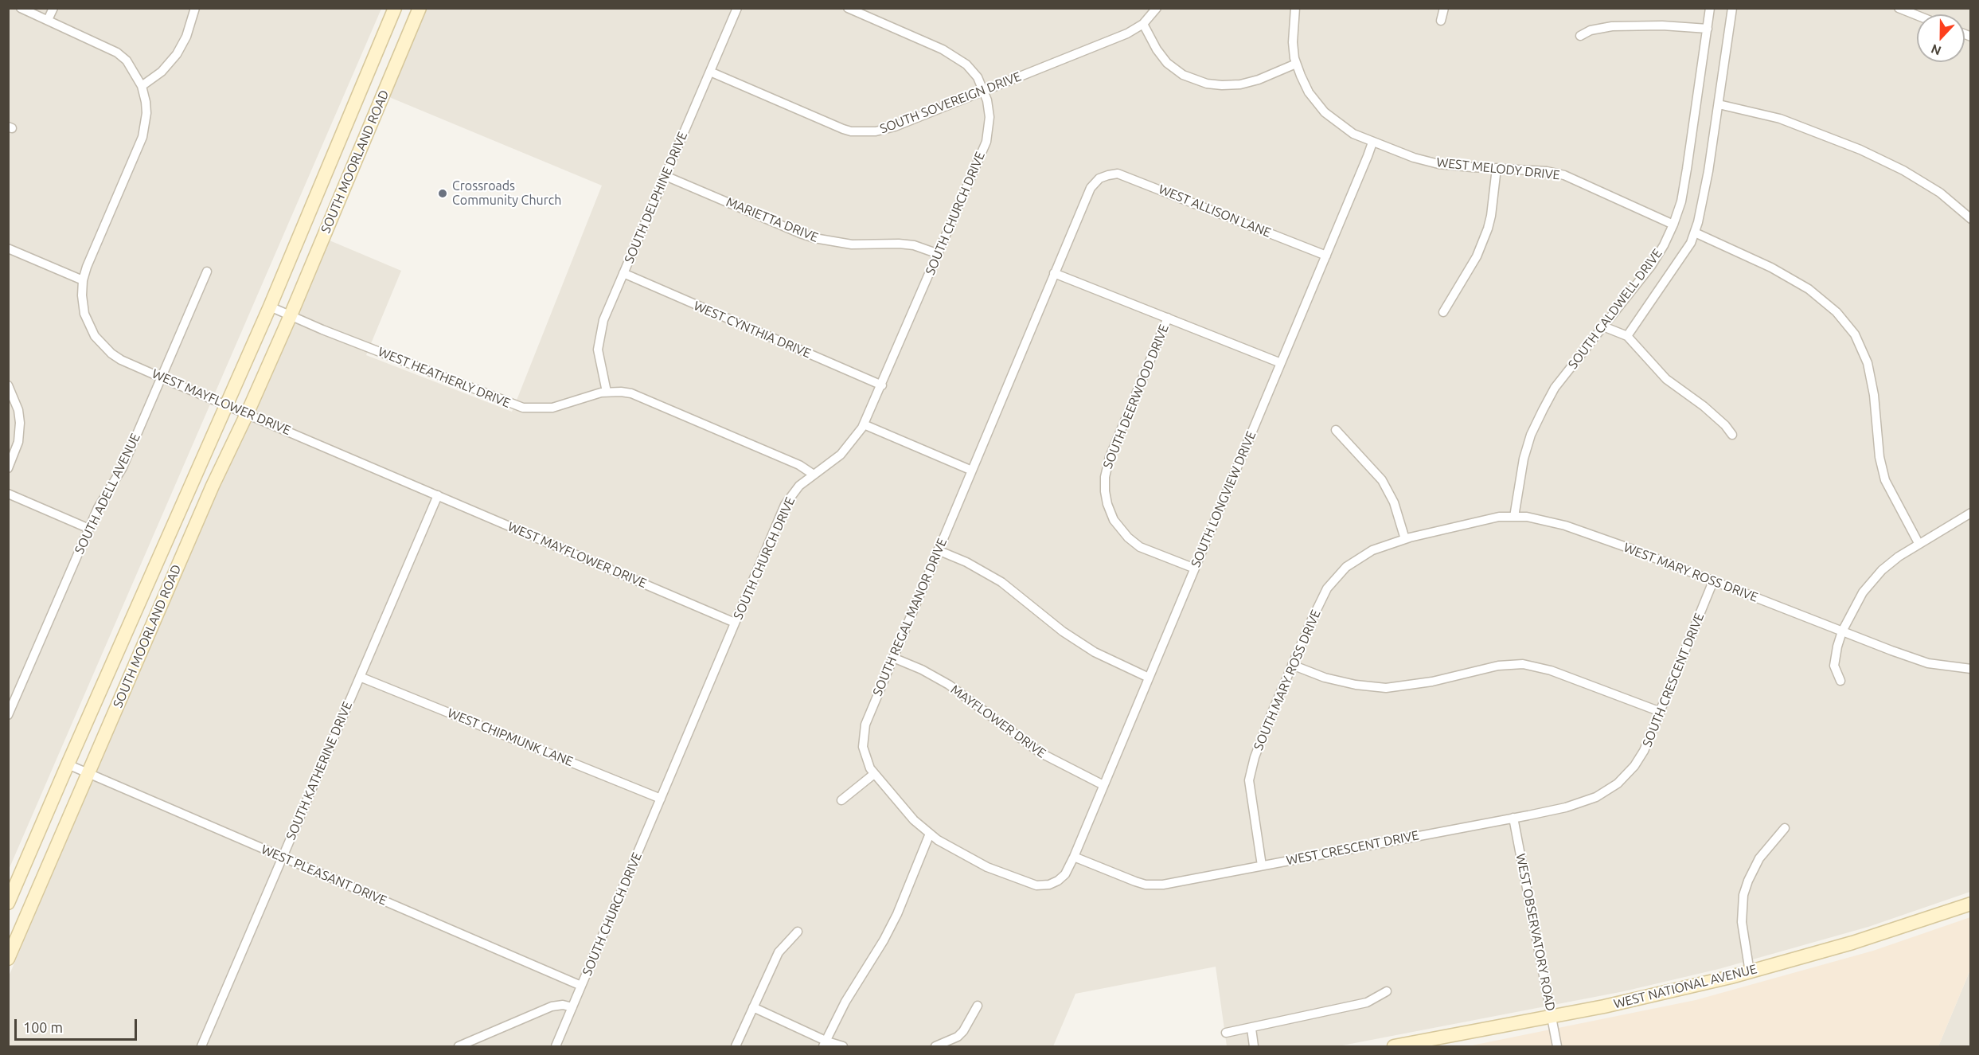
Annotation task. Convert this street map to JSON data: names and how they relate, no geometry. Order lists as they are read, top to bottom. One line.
{"streets":{"main road":["SOUTH MOORLAND ROAD","WEST NATIONAL AVENUE"],"street":["SOUTH SOVEREIGN DRIVE","WEST MELODY DRIVE","SOUTH DELPHINE DRIVE","WEST ALLISON LANE","SOUTH CHURCH DRIVE","MARIETTA DRIVE","SOUTH CALDWELL DRIVE","WEST CYNTHIA DRIVE","WEST HEATHERLY DRIVE","SOUTH DEERWOOD DRIVE","WEST MAYFLOWER DRIVE","SOUTH ADELL AVENUE","SOUTH LONGVIEW DRIVE","WEST MARY ROSS DRIVE","SOUTH REGAL MANOR DRIVE","SOUTH MARY ROSS DRIVE","SOUTH CRESCENT DRIVE","MAYFLOWER DRIVE","WEST CHIPMUNK LANE","SOUTH KATHERINE DRIVE","WEST CRESCENT DRIVE","WEST PLEASANT DRIVE","WEST OBSERVATORY ROAD"]},"crossings":[["SOUTH SOVEREIGN DRIVE","SOUTH DELPHINE DRIVE"],["SOUTH SOVEREIGN DRIVE","SOUTH CHURCH DRIVE"],["SOUTH MOORLAND ROAD","WEST HEATHERLY DRIVE"],["SOUTH MOORLAND ROAD","WEST MAYFLOWER DRIVE"],["SOUTH MOORLAND ROAD","WEST PLEASANT DRIVE"],["WEST MELODY DRIVE","SOUTH CALDWELL DRIVE"],["WEST MELODY DRIVE","SOUTH LONGVIEW DRIVE"],["SOUTH DELPHINE DRIVE","MARIETTA DRIVE"],["SOUTH DELPHINE DRIVE","WEST CYNTHIA DRIVE"],["SOUTH DELPHINE DRIVE","WEST HEATHERLY DRIVE"],["WEST ALLISON LANE","SOUTH LONGVIEW DRIVE"],["WEST ALLISON LANE","SOUTH REGAL MANOR DRIVE"],["SOUTH CHURCH DRIVE","MARIETTA DRIVE"],["SOUTH CHURCH DRIVE","WEST CYNTHIA DRIVE"],["SOUTH CHURCH DRIVE","WEST HEATHERLY DRIVE"],["SOUTH CHURCH DRIVE","WEST MAYFLOWER DRIVE"],["SOUTH CHURCH DRIVE","WEST CHIPMUNK LANE"],["SOUTH CHURCH DRIVE","WEST PLEASANT DRIVE"],["SOUTH CALDWELL DRIVE","WEST MARY ROSS DRIVE"],["SOUTH DEERWOOD DRIVE","SOUTH LONGVIEW DRIVE"],["WEST MAYFLOWER DRIVE","SOUTH ADELL AVENUE"],["WEST MAYFLOWER DRIVE","SOUTH KATHERINE DRIVE"],["SOUTH LONGVIEW DRIVE","SOUTH REGAL MANOR DRIVE"],["SOUTH LONGVIEW DRIVE","MAYFLOWER DRIVE"],["SOUTH LONGVIEW DRIVE","WEST CRESCENT DRIVE"],["WEST MARY ROSS DRIVE","SOUTH MARY ROSS DRIVE"],["WEST MARY ROSS DRIVE","SOUTH CRESCENT DRIVE"],["SOUTH REGAL MANOR DRIVE","MAYFLOWER DRIVE"],["SOUTH MARY ROSS DRIVE","WEST CRESCENT DRIVE"],["SOUTH CRESCENT DRIVE","WEST CRESCENT DRIVE"],["WEST CHIPMUNK LANE","SOUTH KATHERINE DRIVE"],["SOUTH KATHERINE DRIVE","WEST PLEASANT DRIVE"],["WEST CRESCENT DRIVE","WEST OBSERVATORY ROAD"],["WEST OBSERVATORY ROAD","WEST NATIONAL AVENUE"]],"places":["Crossroads Community Church"],"scale_bar":"100 m","north":"bottom"}
